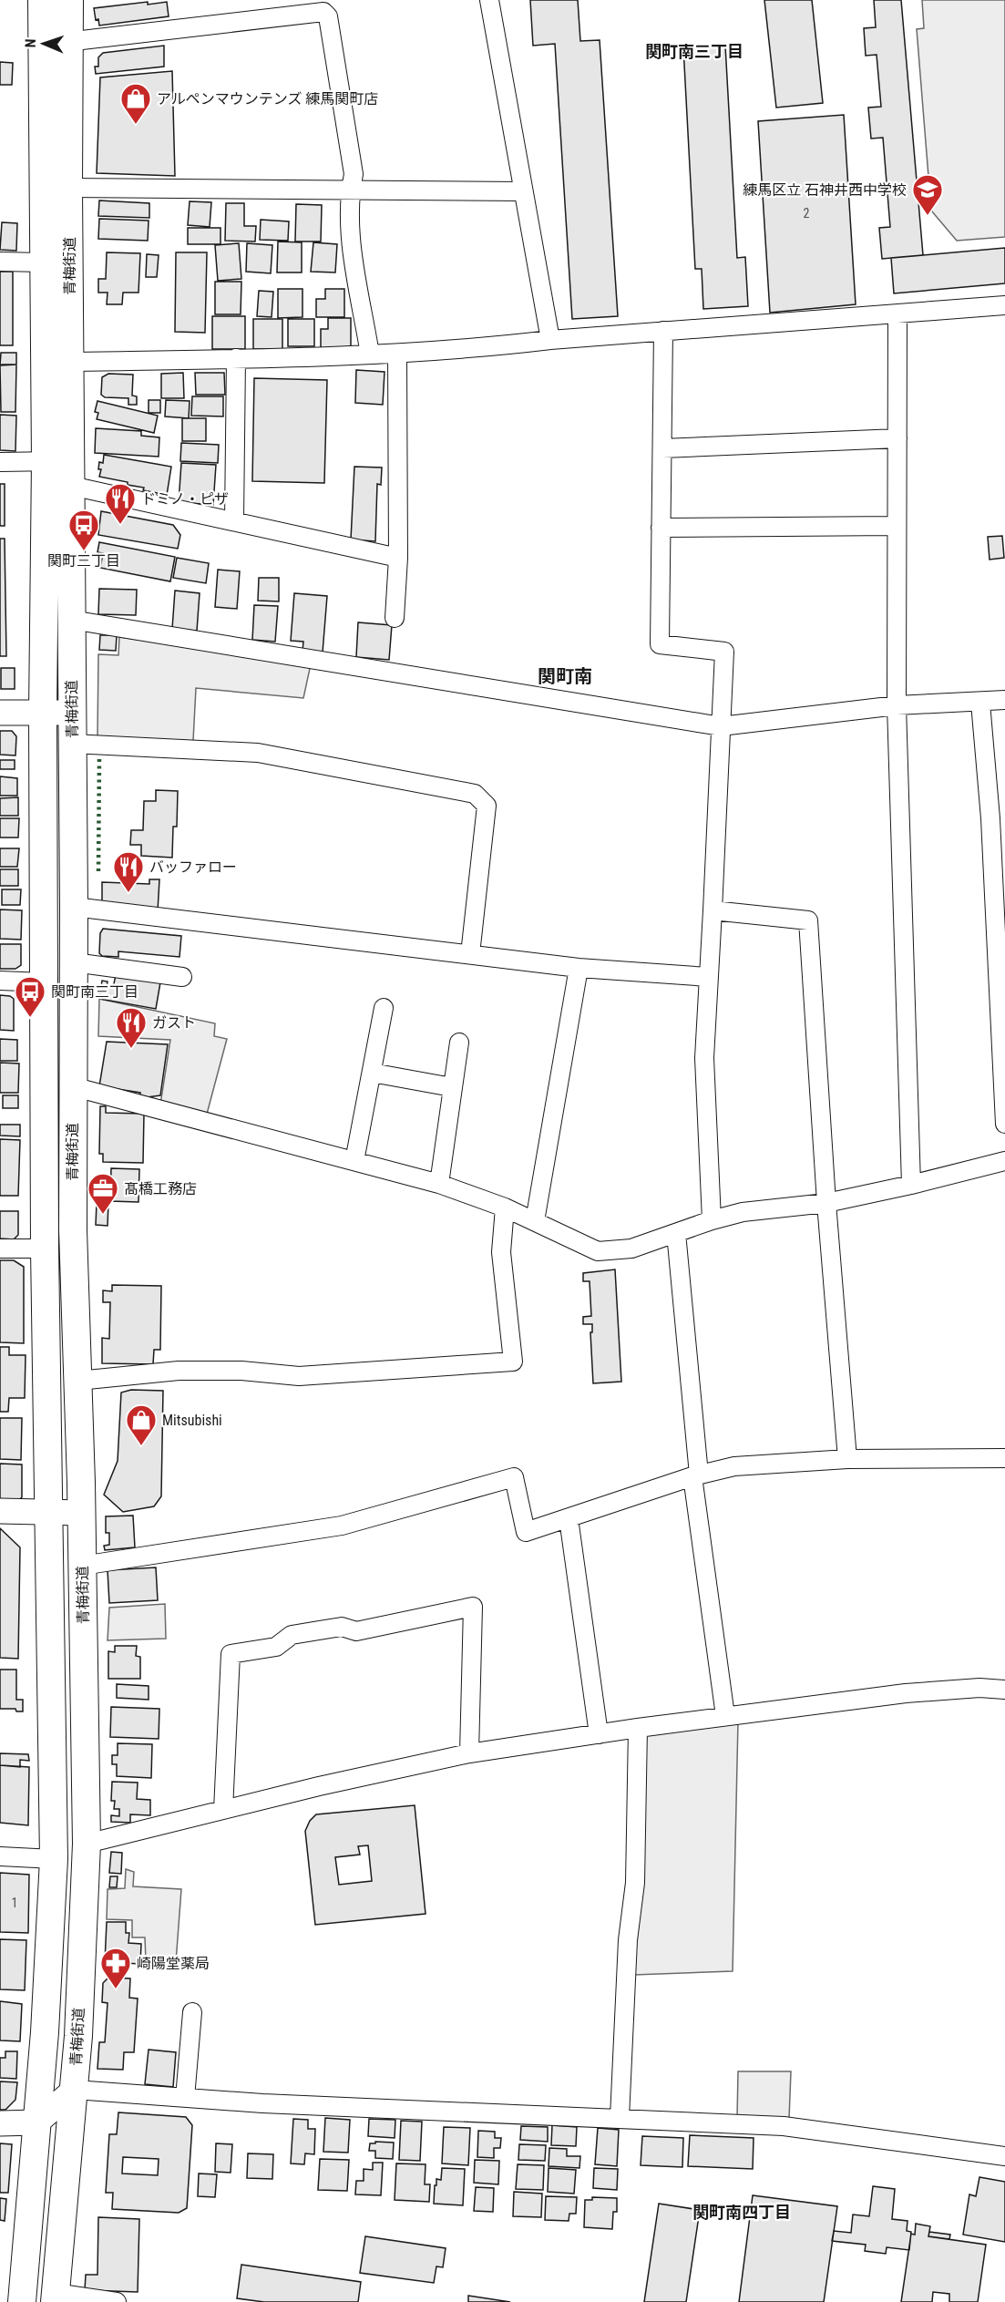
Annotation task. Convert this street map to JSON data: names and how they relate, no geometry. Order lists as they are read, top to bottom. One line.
{"streets":{"main road":["青梅街道"]},"districts":["関町南三丁目","関町南","関町南四丁目"],"places":{"shop":["アルペンマウンテンズ 練馬関町店","Mitsubishi"],"school or university":["練馬区立 石神井西中学校"],"restaurant":["ドミノ・ピザ","バッファロー","ガスト"],"bus stop":["関町三丁目","関町南三丁目"],"office":["髙橋工務店"],"pharmacy":["崎陽堂薬局"]},"house_numbers":["2","1"],"north":"left"}
